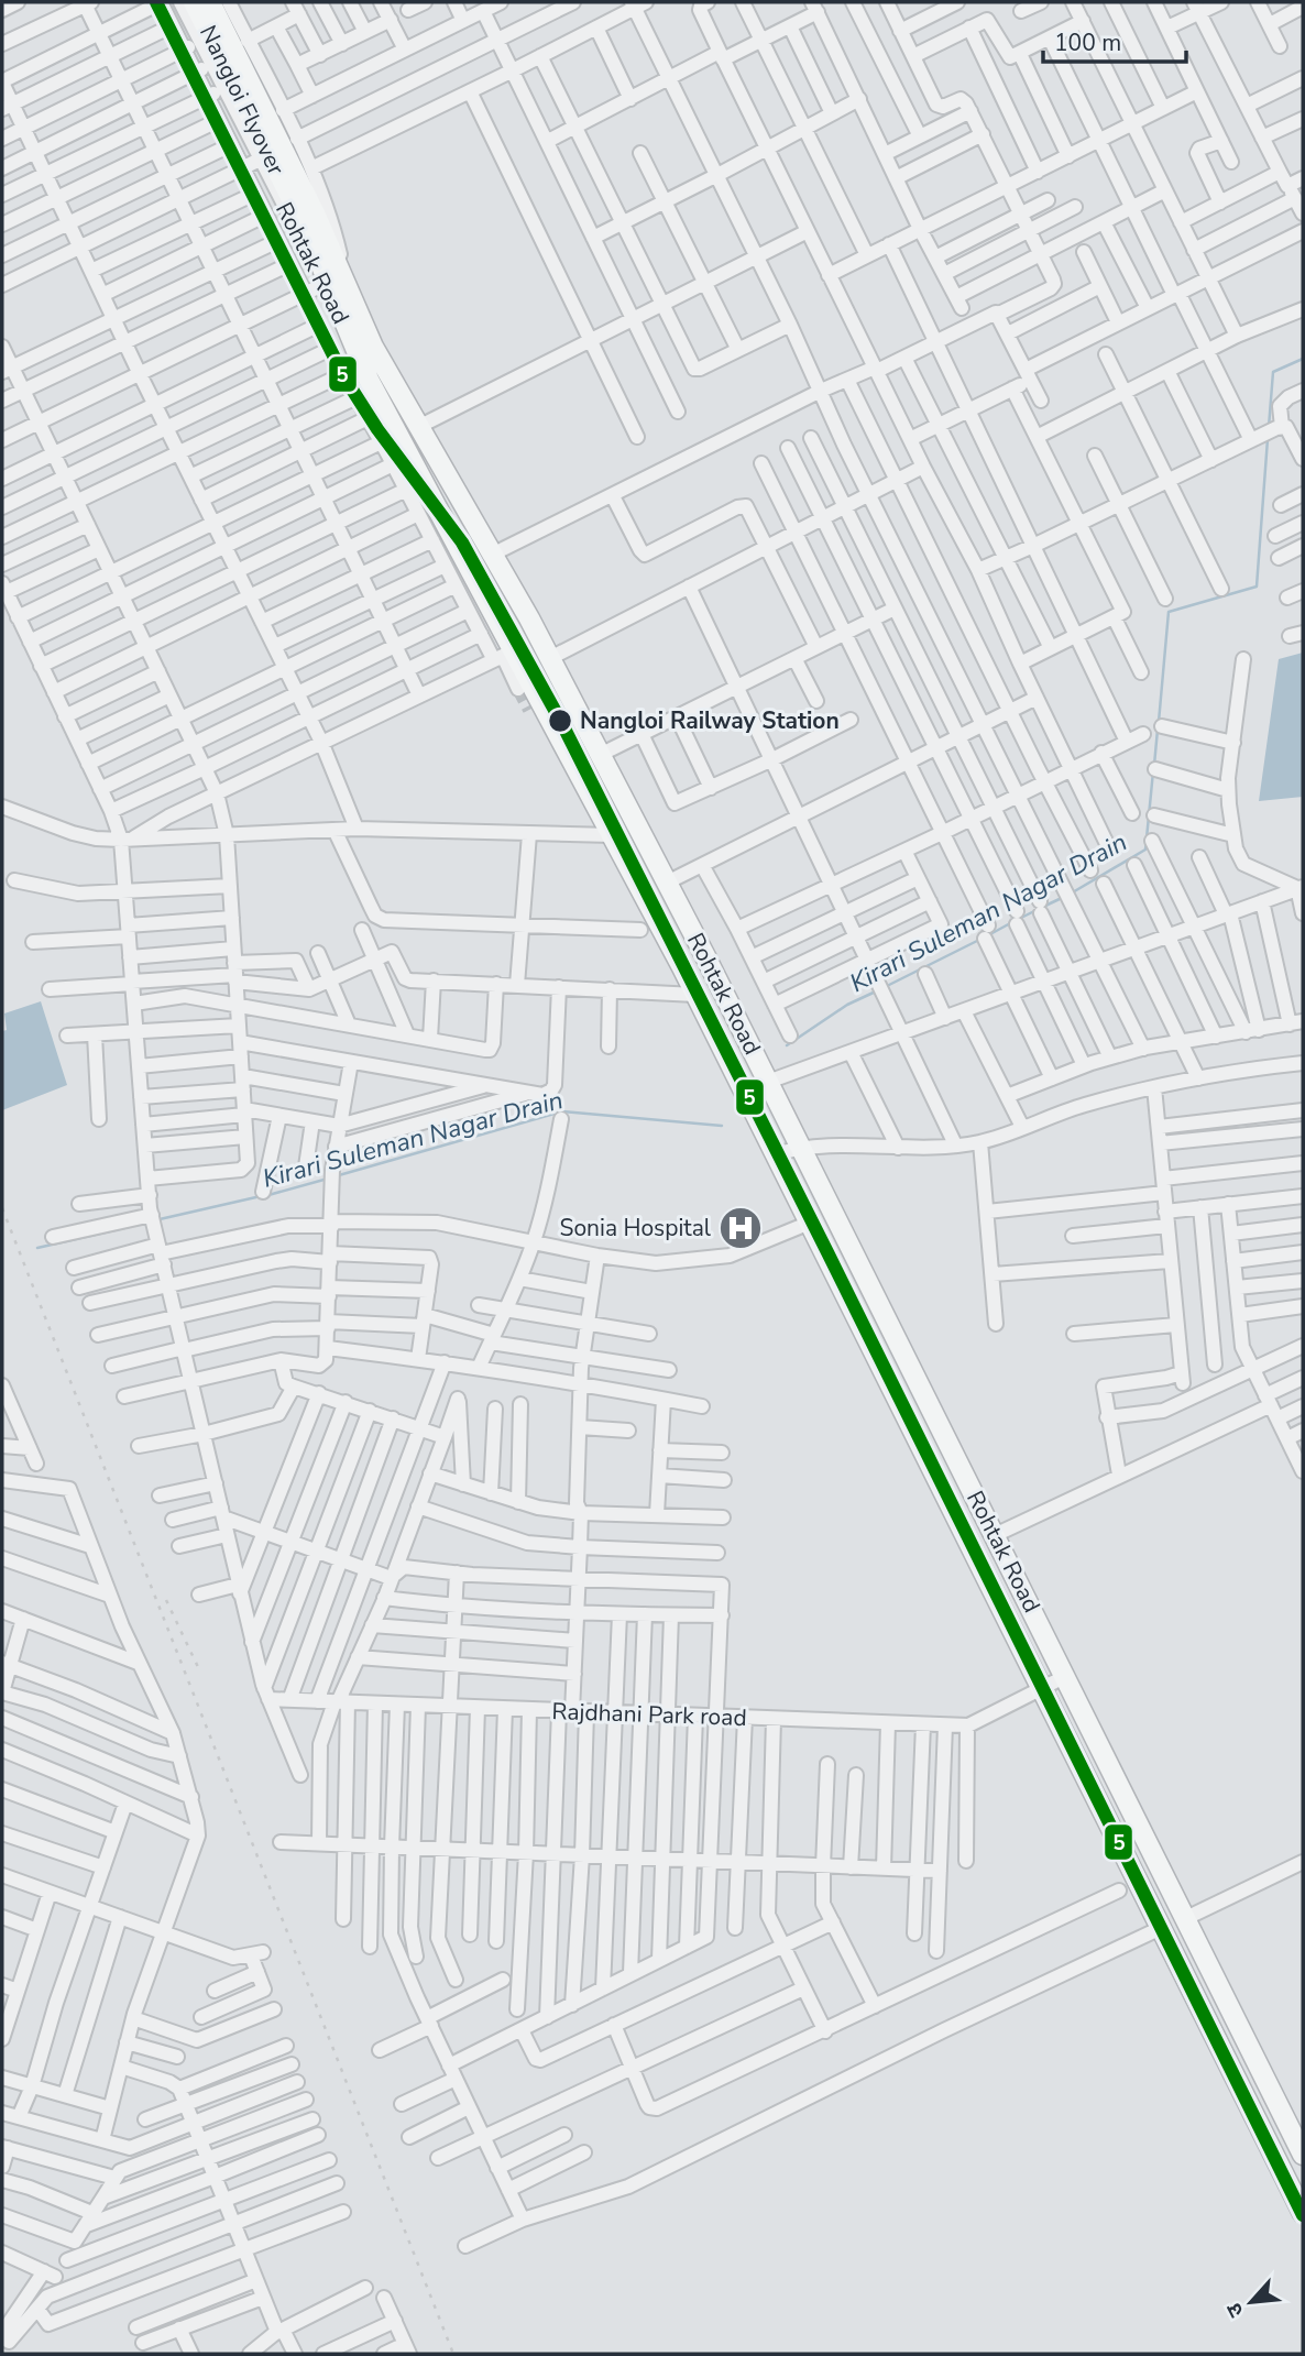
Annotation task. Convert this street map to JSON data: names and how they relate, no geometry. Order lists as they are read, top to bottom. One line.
{"streets":{"highway":["Nangloi Flyover","Rohtak Road"],"street":["Rajdhani Park road"]},"crossings":[["Nangloi Flyover","Rohtak Road"],["Rohtak Road","Rajdhani Park road"]],"water":["Kirari Suleman Nagar Drain"],"places":{"other":["Nangloi Railway Station"],"hospital":["Sonia Hospital"]},"lines":["transit line 5"],"scale_bar":"100 m","north":"bottom left"}
